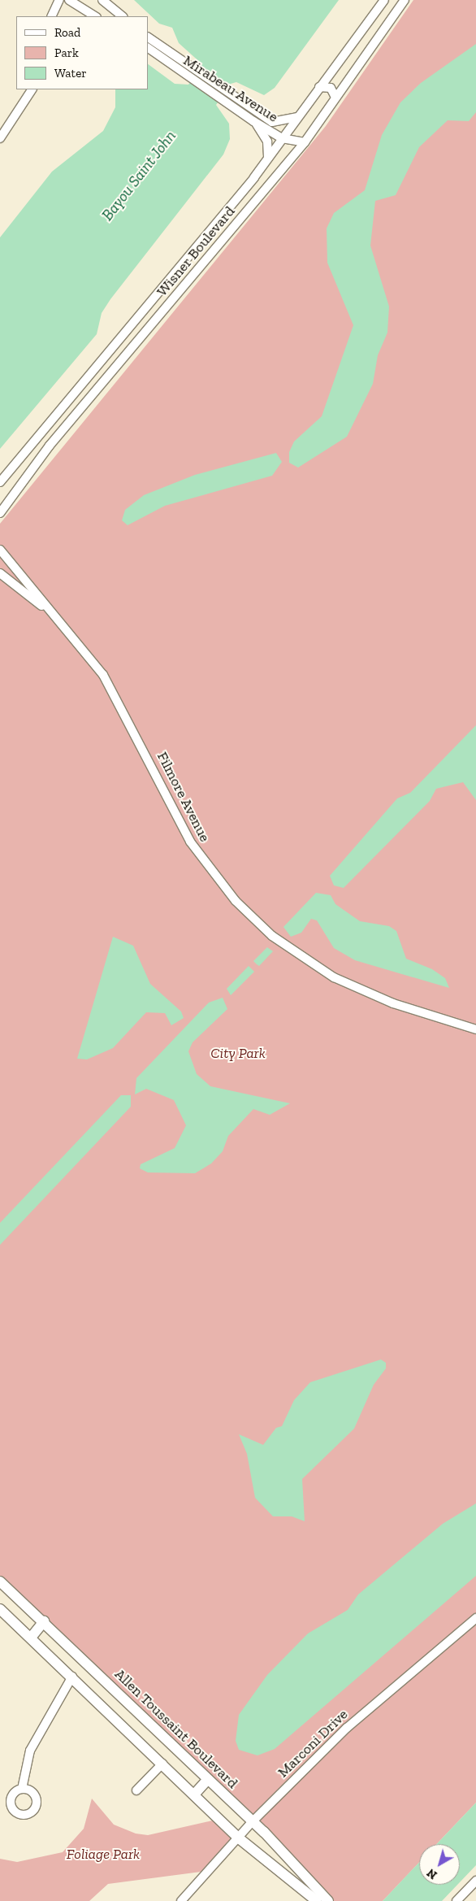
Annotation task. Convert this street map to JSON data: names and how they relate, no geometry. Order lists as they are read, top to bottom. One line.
{"streets":{"main road":["Allen Toussaint Boulevard"],"street":["Mirabeau Avenue","Wisner Boulevard","Filmore Avenue","Marconi Drive"]},"crossings":[["Mirabeau Avenue","Wisner Boulevard"],["Allen Toussaint Boulevard","Marconi Drive"]],"water":["Bayou Saint John"],"parks":["City Park","Foliage Park"],"legend":["Road","Park","Water"],"north":"bottom left"}
